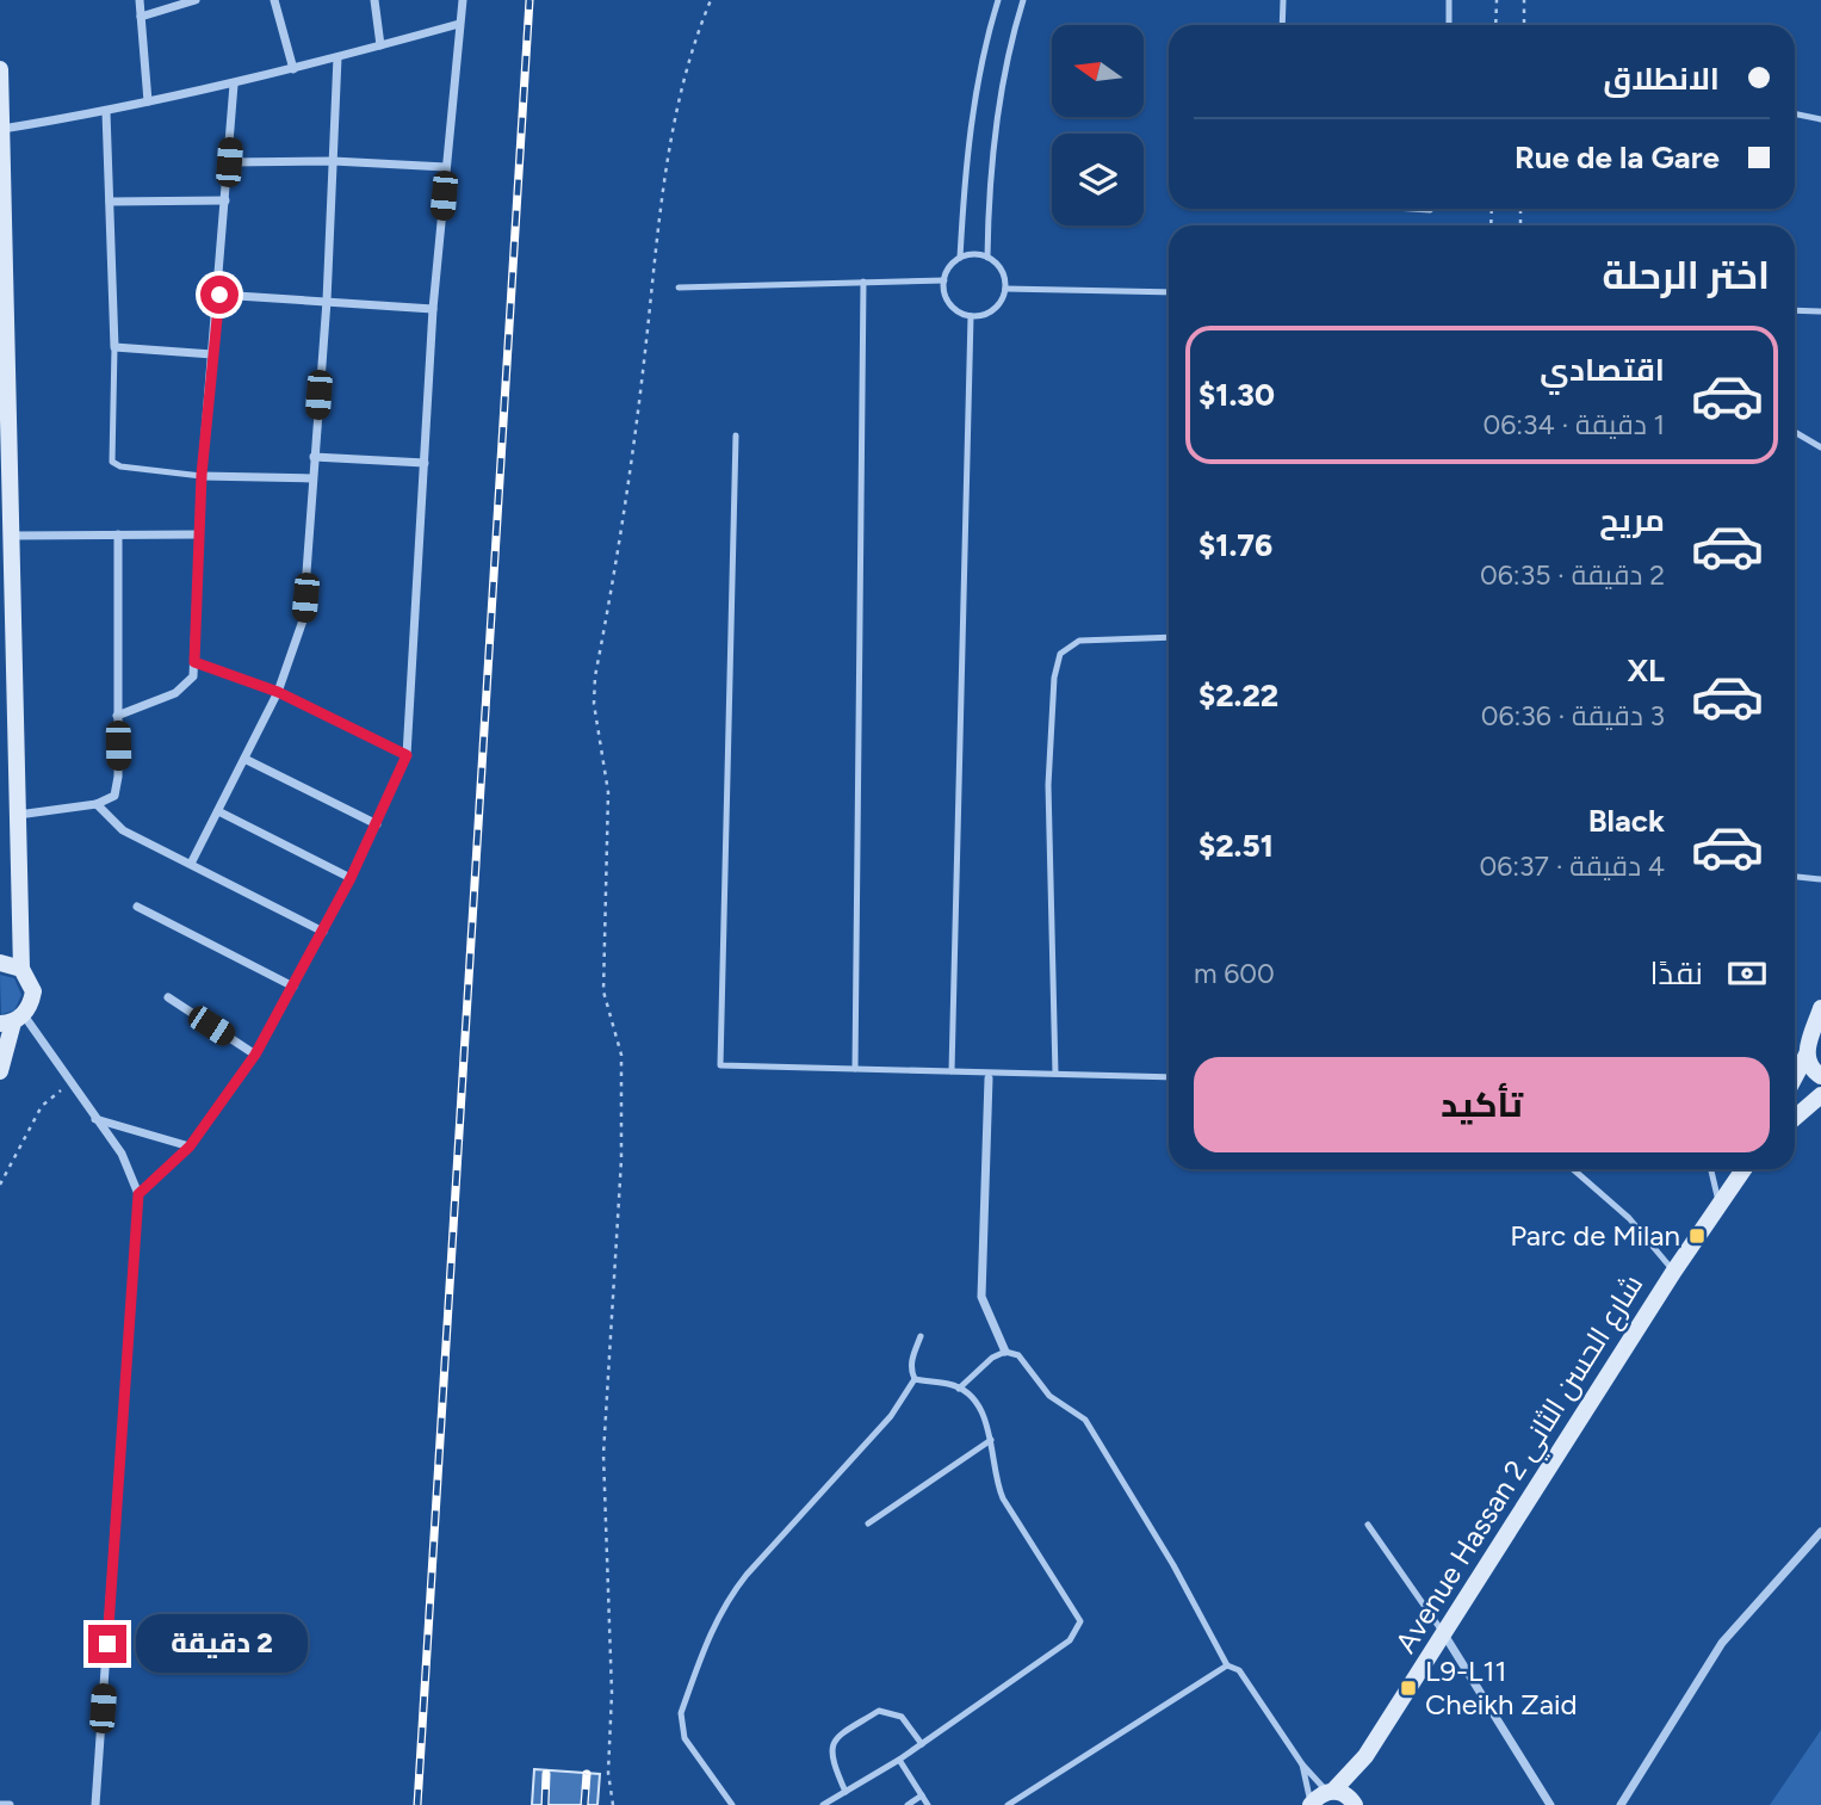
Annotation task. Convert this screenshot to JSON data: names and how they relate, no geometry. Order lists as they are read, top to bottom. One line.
{"streets":{"main road":["Avenue Hassan 2 شارع الحسن الثاني"]},"places":{"transit":["Parc de Milan","L9-L11 Cheikh Zaid"]},"north":"left","page":{"banner":["الانطلاق","Rue de la Gare"],"heading":"اختر الرحلة","list":[{"name":"اقتصادي","note":"1 دقيقة · 06:34","value":"$1.30"},{"name":"مريح","note":"2 دقيقة · 06:35","value":"$1.76"},{"name":"XL","note":"3 دقيقة · 06:36","value":"$2.22"},{"name":"Black","note":"4 دقيقة · 06:37","value":"$2.51"}],"pay":["نقدًا","600 m"],"buttons":"تأكيد","bubble":"2 دقيقة"}}
